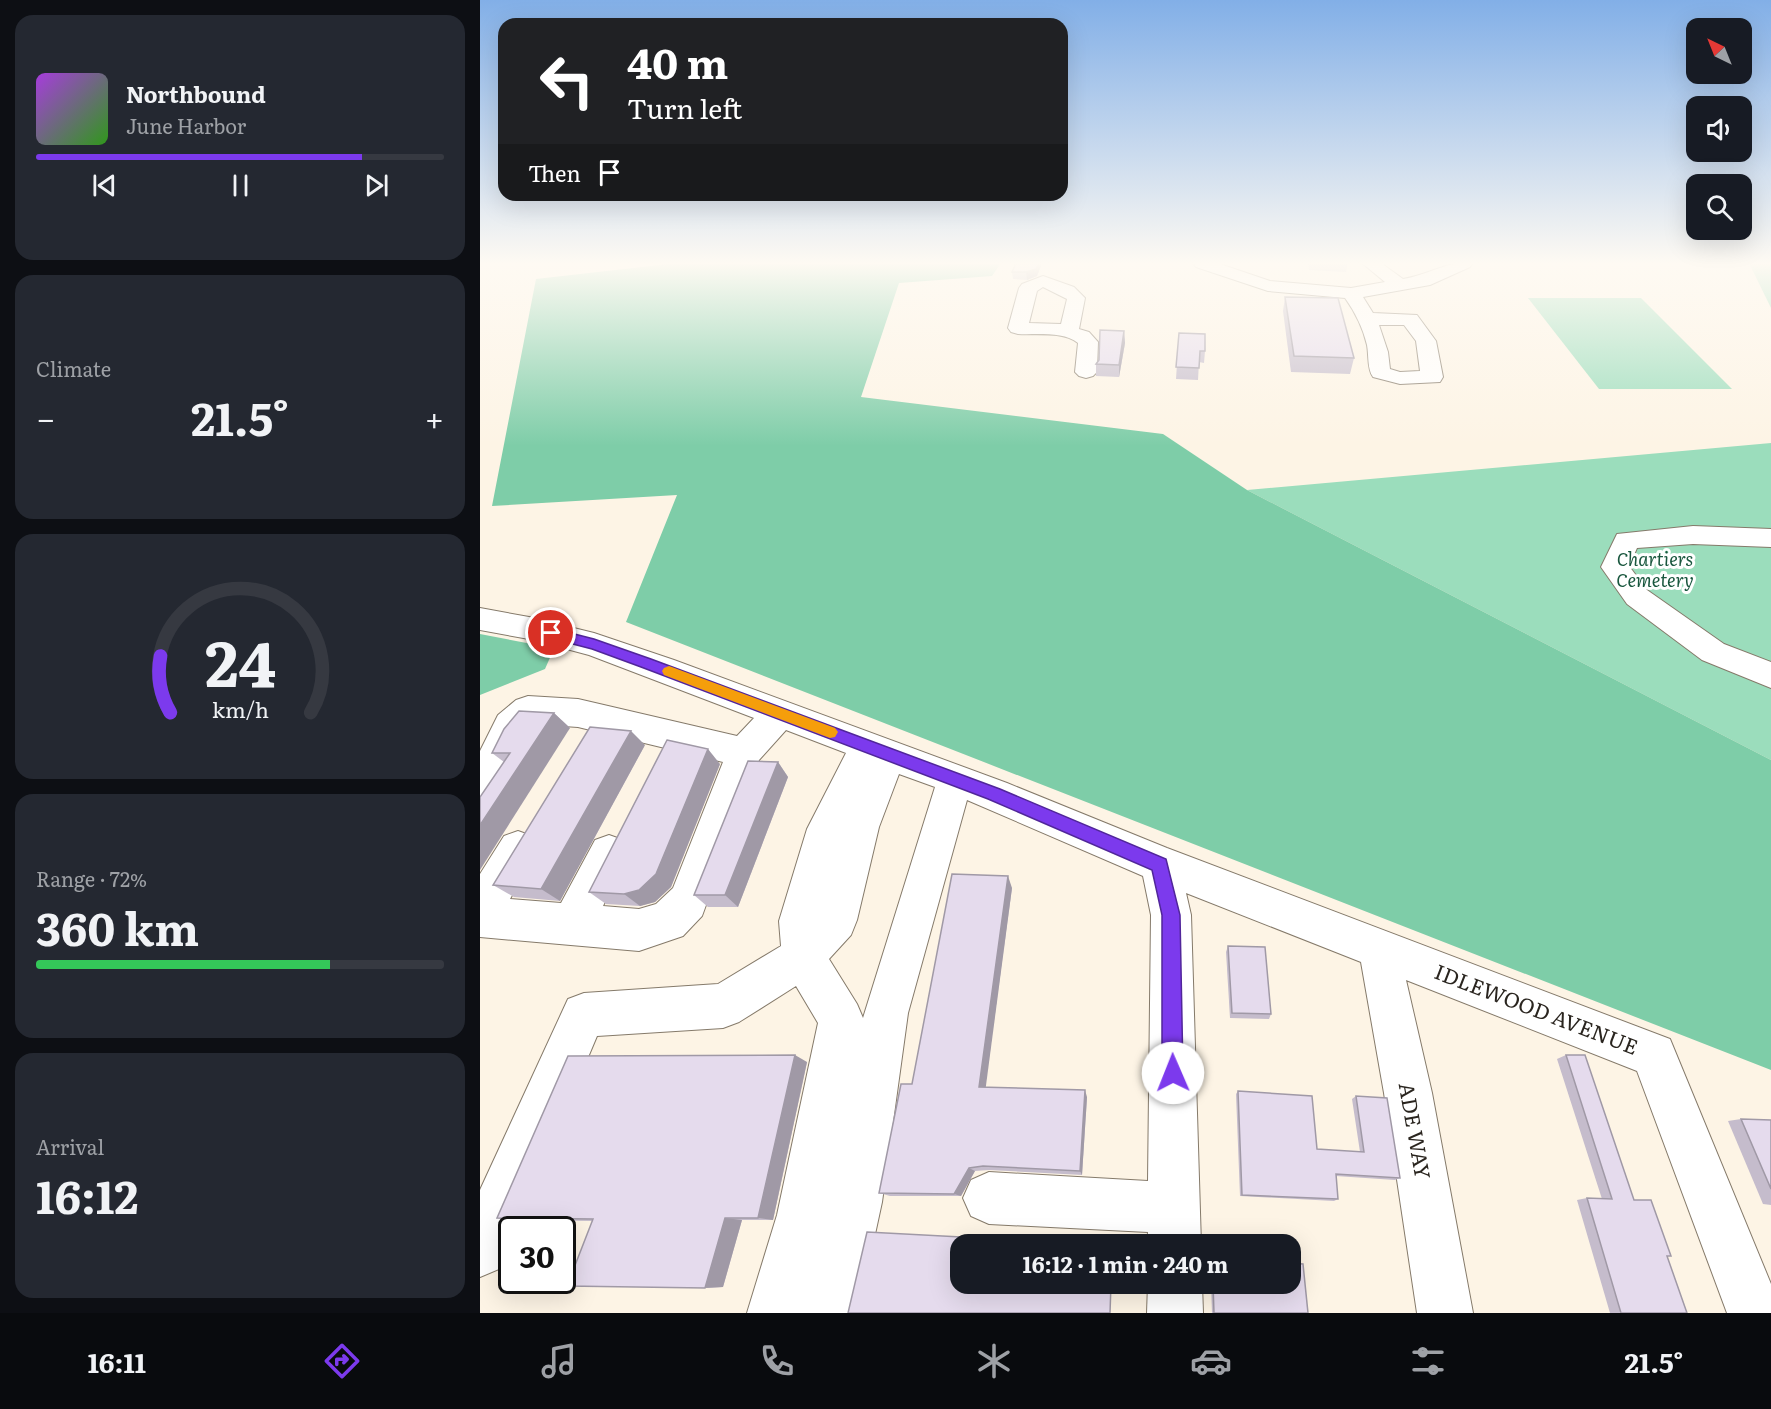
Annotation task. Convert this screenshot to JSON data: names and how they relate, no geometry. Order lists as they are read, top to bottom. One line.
{"streets":{"street":["IDLEWOOD AVENUE","ADE WAY"]},"crossings":[["IDLEWOOD AVENUE","ADE WAY"]],"parks":["Chartiers Cemetery"],"north":"top left","page":{"turn":["40 m","Turn left"],"song":["Northbound","June Harbor"],"then":"Then","tile":["Climate",["Range · 72%","360 km"],["Arrival","16:12"]],"heat":["−","21.5°","+"],"limit":"30","trip":"16:12 · 1 min · 240 m","tabs":["16:11","21.5°"],"gauge":["24","km/h"]}}
